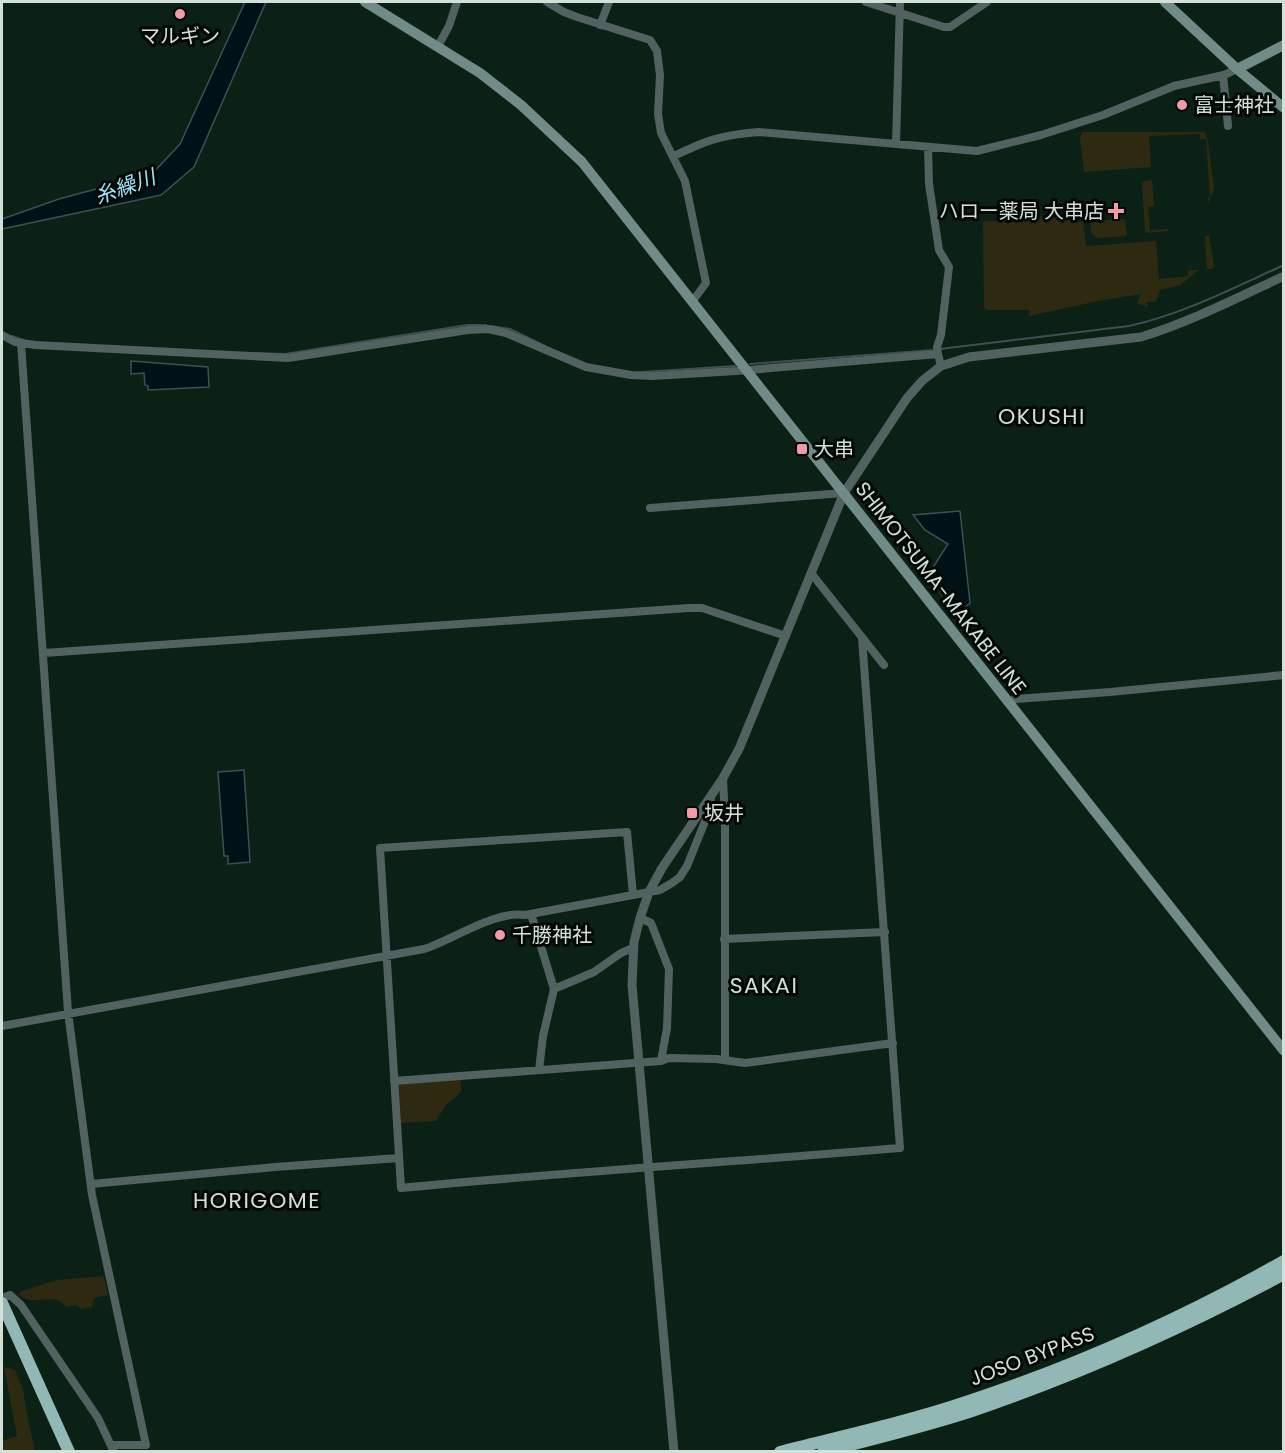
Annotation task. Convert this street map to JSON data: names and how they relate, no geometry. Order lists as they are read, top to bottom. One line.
{"streets":{"highway":["JOSO BYPASS"],"main road":["SHIMOTSUMA-MAKABE LINE"]},"districts":["OKUSHI","SAKAI","HORIGOME"],"water":["糸繰川"],"places":{"other":["マルギン","富士神社","千勝神社"],"health":["ハロー薬局 大串店"],"transit":["大串","坂井"]}}
